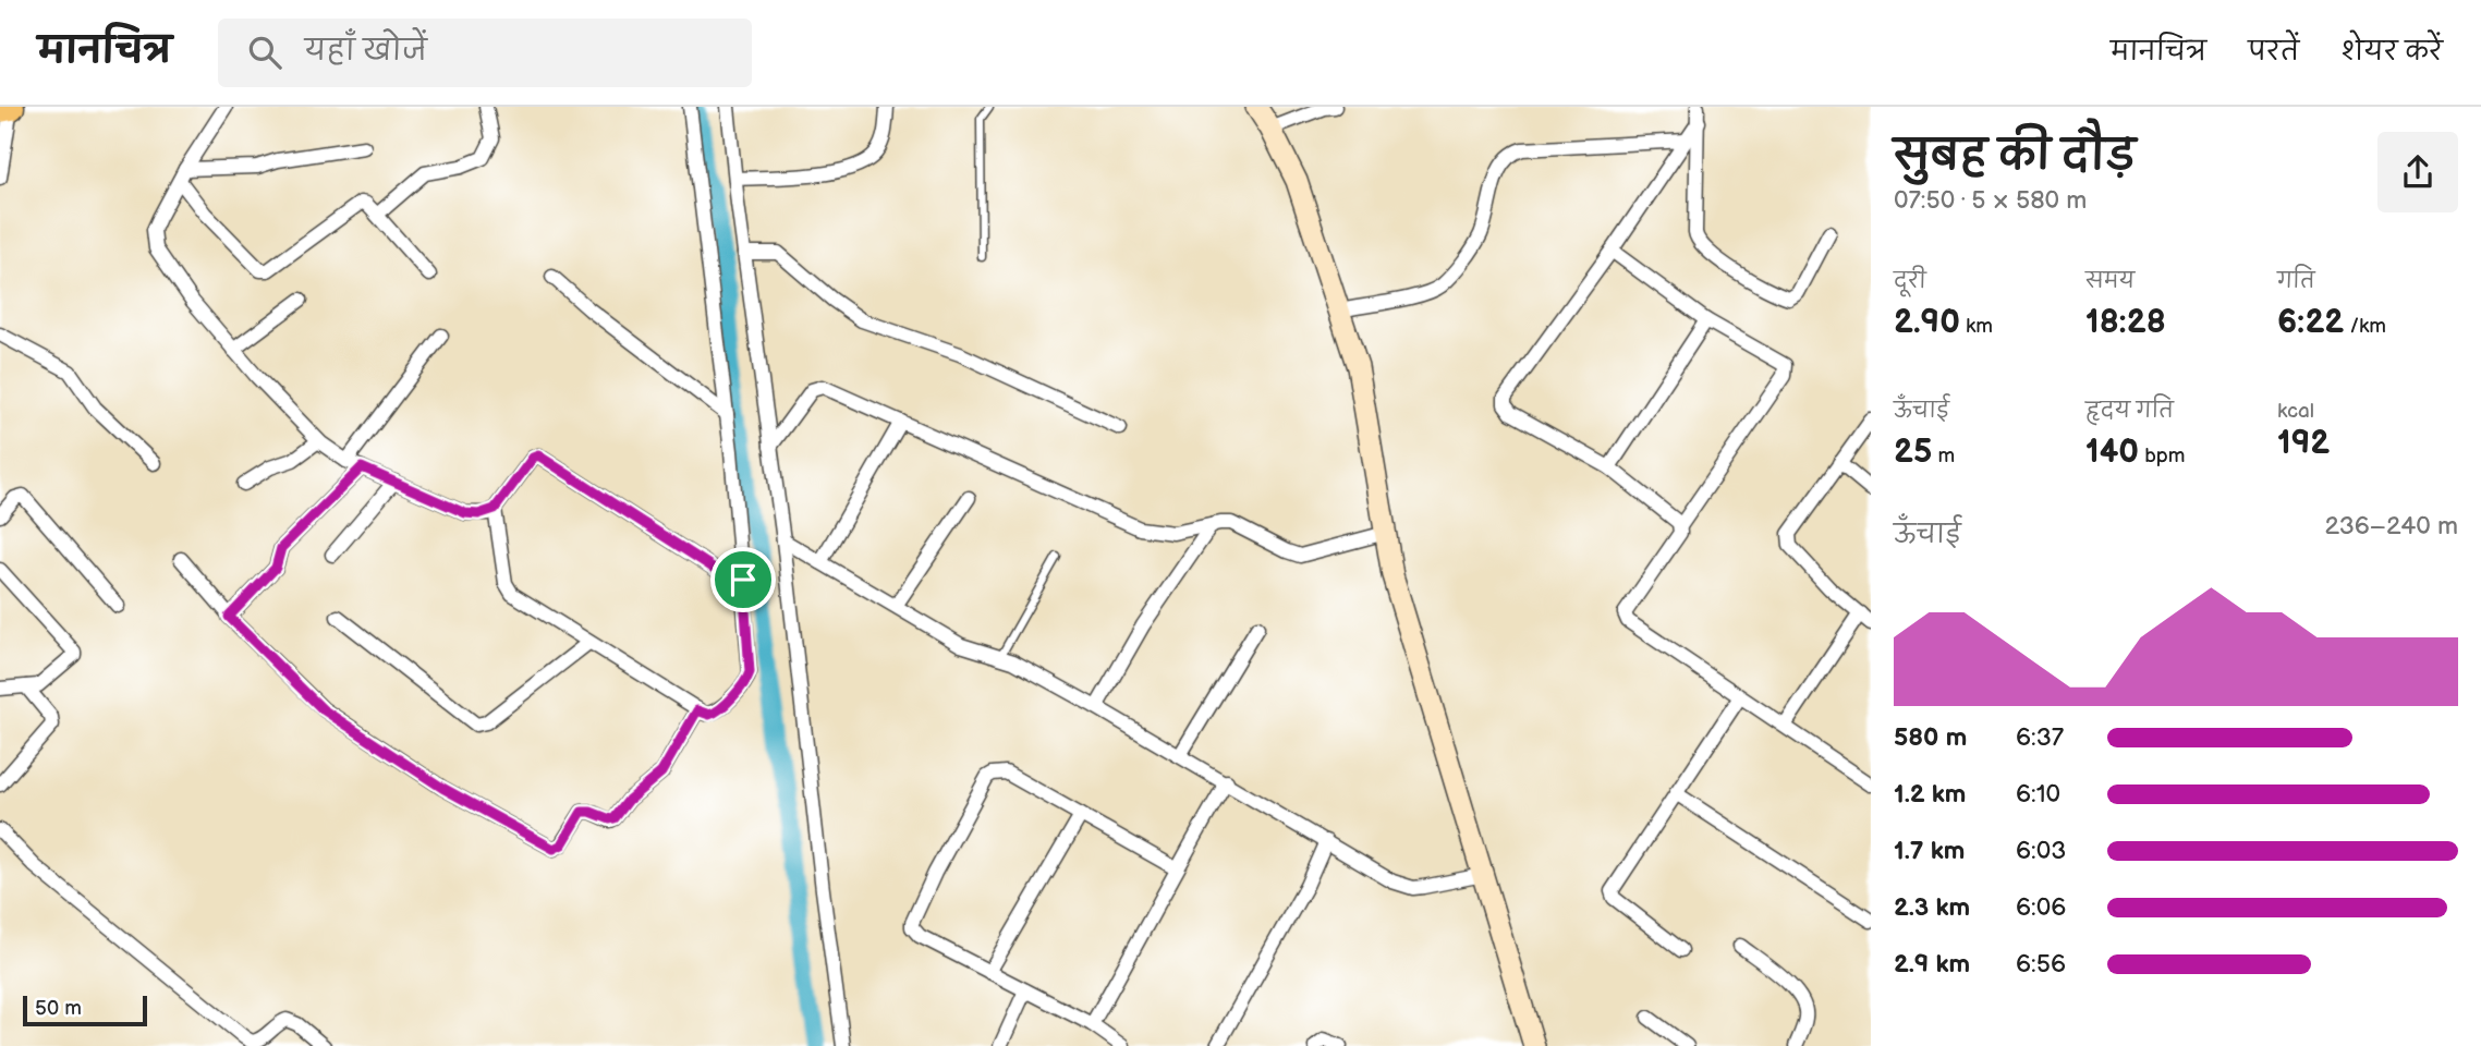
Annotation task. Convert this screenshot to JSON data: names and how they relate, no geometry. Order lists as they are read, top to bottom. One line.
{"scale_bar":"50 m","page":{"header":"मानचित्र","search":"यहाँ खोजें","nav":["मानचित्र","परतें","शेयर करें"],"heading":["सुबह की दौड़","07:50 · 5 × 580 m"],"stats":[["दूरी","2.90 km"],["समय","18:28"],["गति","6:22 /km"],["ऊँचाई","25 m"],["हृदय गति","140 bpm"],["kcal","192"]],"chart":["ऊँचाई","236–240 m"],"list":[{"name":"580 m","note":"6:37"},{"name":"1.2 km","note":"6:10"},{"name":"1.7 km","note":"6:03"},{"name":"2.3 km","note":"6:06"},{"name":"2.9 km","note":"6:56"}],"scale":"50 m"}}
